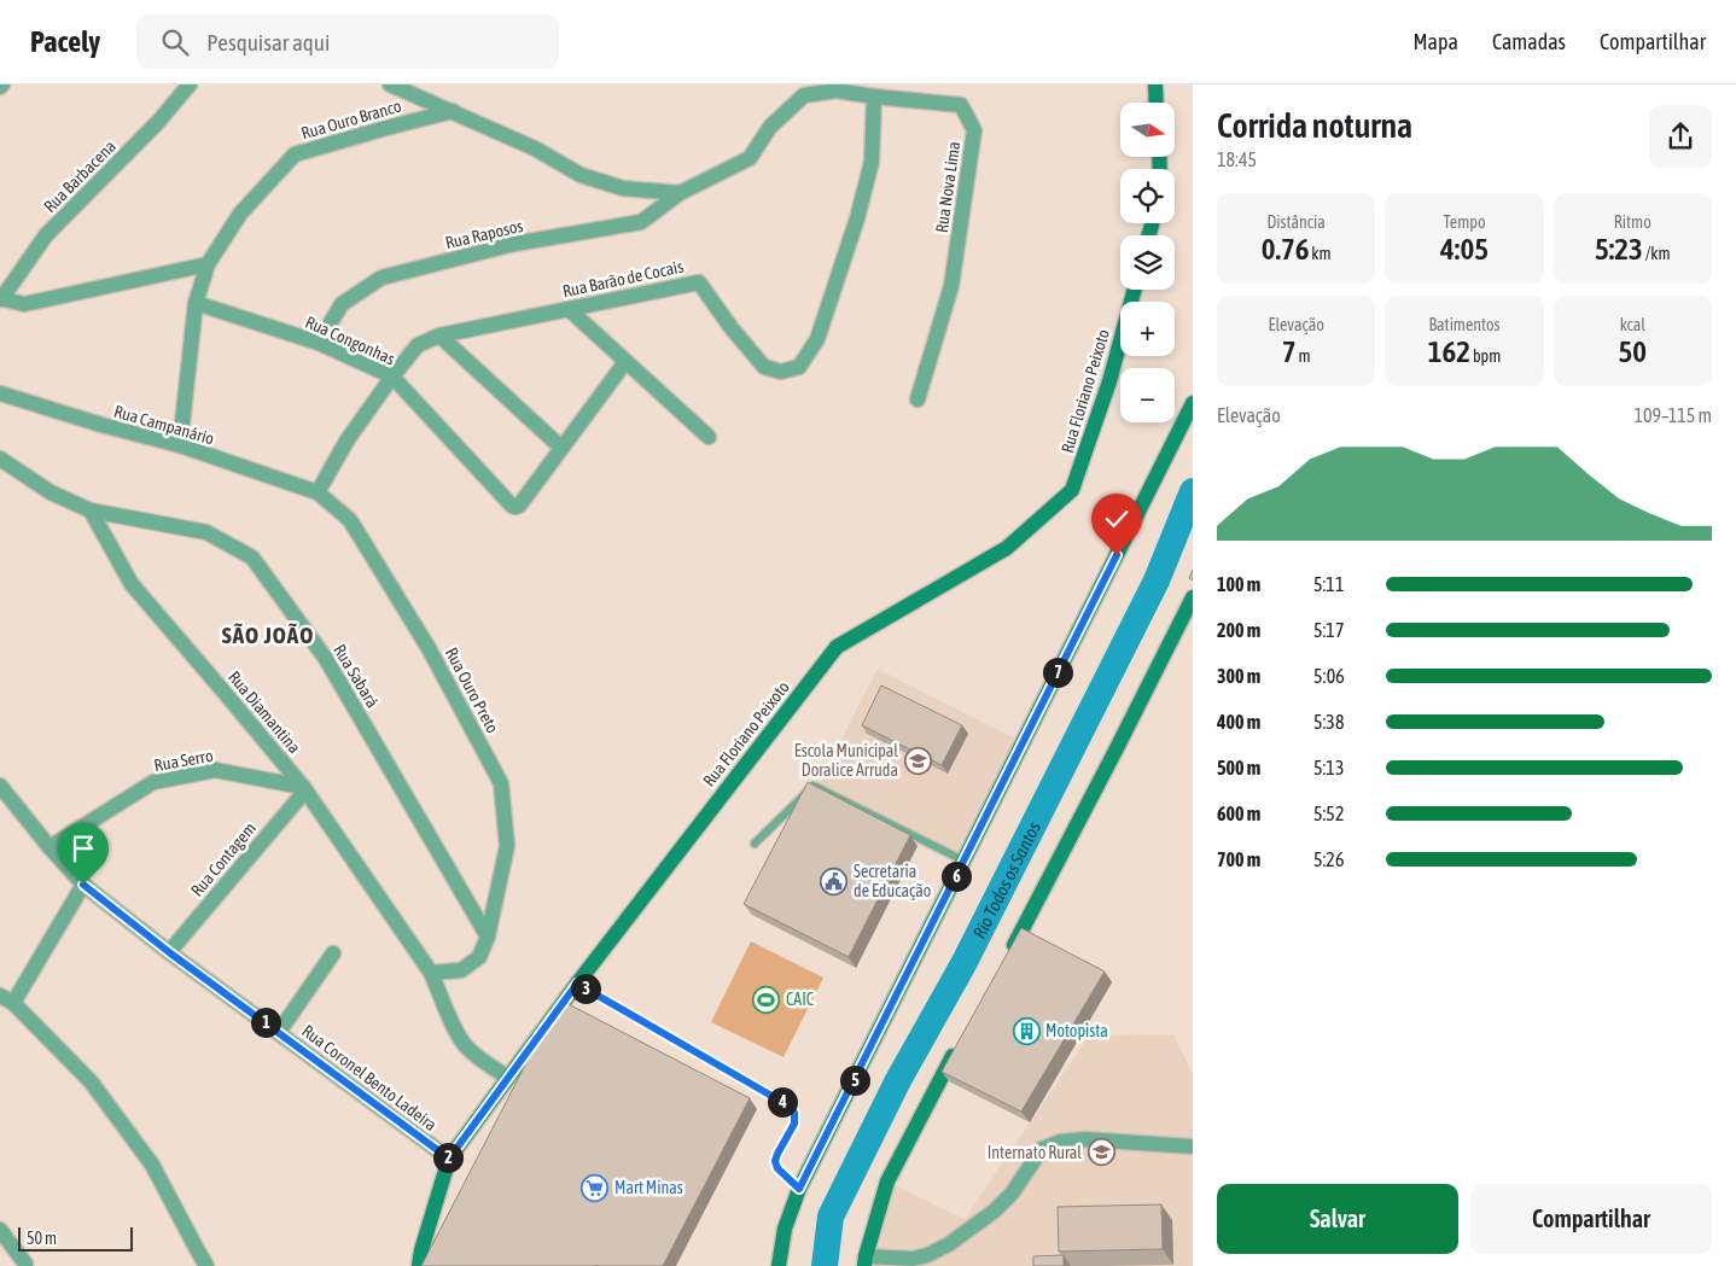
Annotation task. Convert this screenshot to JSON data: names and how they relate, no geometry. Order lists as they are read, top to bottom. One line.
{"streets":{"street":["Rua Ouro Branco","Rua Barbacena","Rua Nova Lima","Rua Raposos","Rua Barão de Cocais","Rua Congonhas","Rua Floriano Peixoto","Rua Campanário","Rua Sabará","Rua Ouro Preto","Rua Diamantina","Rua Serro","Rua Contagem","Rua Coronel Bento Ladeira"]},"crossings":[["Rua Ouro Branco","Rua Congonhas"],["Rua Ouro Branco","Rua Campanário"],["Rua Nova Lima","Rua Raposos"],["Rua Nova Lima","Rua Barão de Cocais"],["Rua Raposos","Rua Congonhas"],["Rua Barão de Cocais","Rua Congonhas"],["Rua Barão de Cocais","Rua Campanário"],["Rua Barão de Cocais","Rua Ouro Preto"],["Rua Floriano Peixoto","Rua Diamantina"],["Rua Floriano Peixoto","Rua Coronel Bento Ladeira"],["Rua Campanário","Rua Ouro Preto"],["Rua Sabará","Rua Ouro Preto"],["Rua Sabará","Rua Diamantina"],["Rua Ouro Preto","Rua Diamantina"],["Rua Diamantina","Rua Serro"],["Rua Diamantina","Rua Contagem"],["Rua Serro","Rua Contagem"],["Rua Serro","Rua Coronel Bento Ladeira"],["Rua Contagem","Rua Coronel Bento Ladeira"]],"districts":["SÃO JOÃO"],"water":["Rio Todos os Santos"],"places":{"school or university":["Escola Municipal Doralice Arruda","Internato Rural"],"public building":["Secretaria de Educação"],"sports":["CAIC"],"building":["Motopista"],"supermarket":["Mart Minas"]},"scale_bar":"50 m","north":"right","page":{"header":"Pacely","search":"Pesquisar aqui","nav":["Mapa","Camadas","Compartilhar"],"heading":["Corrida noturna","18:45"],"map_buttons":["+","−"],"stats":[["Distância","0.76 km"],["Tempo","4:05"],["Ritmo","5:23 /km"],["Elevação","7 m"],["Batimentos","162 bpm"],["kcal","50"]],"chart":["Elevação","109–115 m"],"list":[{"name":"100 m","note":"5:11"},{"name":"200 m","note":"5:17"},{"name":"300 m","note":"5:06"},{"name":"400 m","note":"5:38"},{"name":"500 m","note":"5:13"},{"name":"600 m","note":"5:52"},{"name":"700 m","note":"5:26"}],"pins":["7","6","3","1","5","4","2"],"buttons":["Salvar","Compartilhar"],"scale":"50 m"}}
